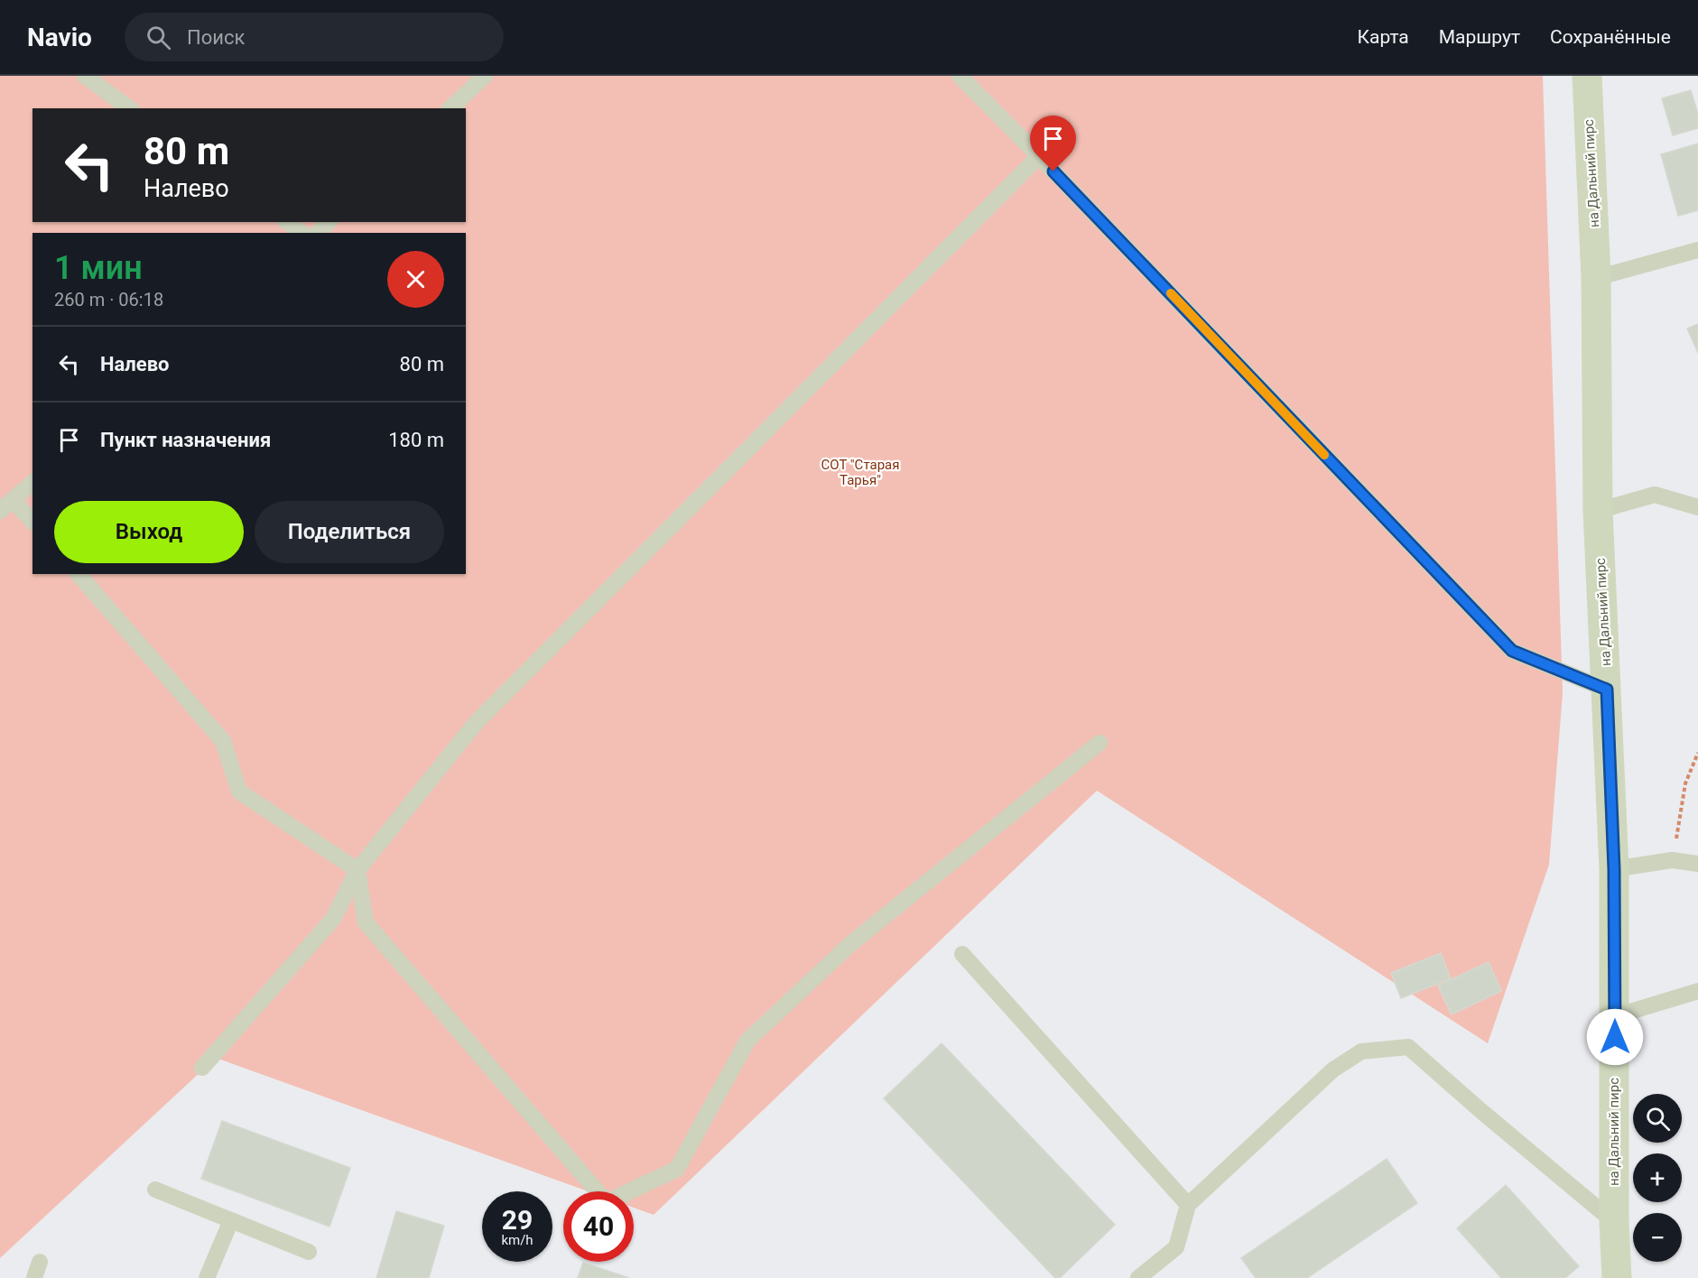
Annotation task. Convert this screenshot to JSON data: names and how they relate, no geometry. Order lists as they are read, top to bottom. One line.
{"streets":{"street":["на Дальний пирс"]},"parks":["СОТ \"Старая Тарья\""],"page":{"header":"Navio","search":"Поиск","nav":["Карта","Маршрут","Сохранённые"],"turn":["80 m","Налево"],"heading":["1 мин","260 m · 06:18"],"list":[{"name":"Налево","value":"80 m"},{"name":"Пункт назначения","value":"180 m"}],"buttons":["Выход","Поделиться"],"map_buttons":["+","−"],"speed":"29 km/h","limit":"40"}}
